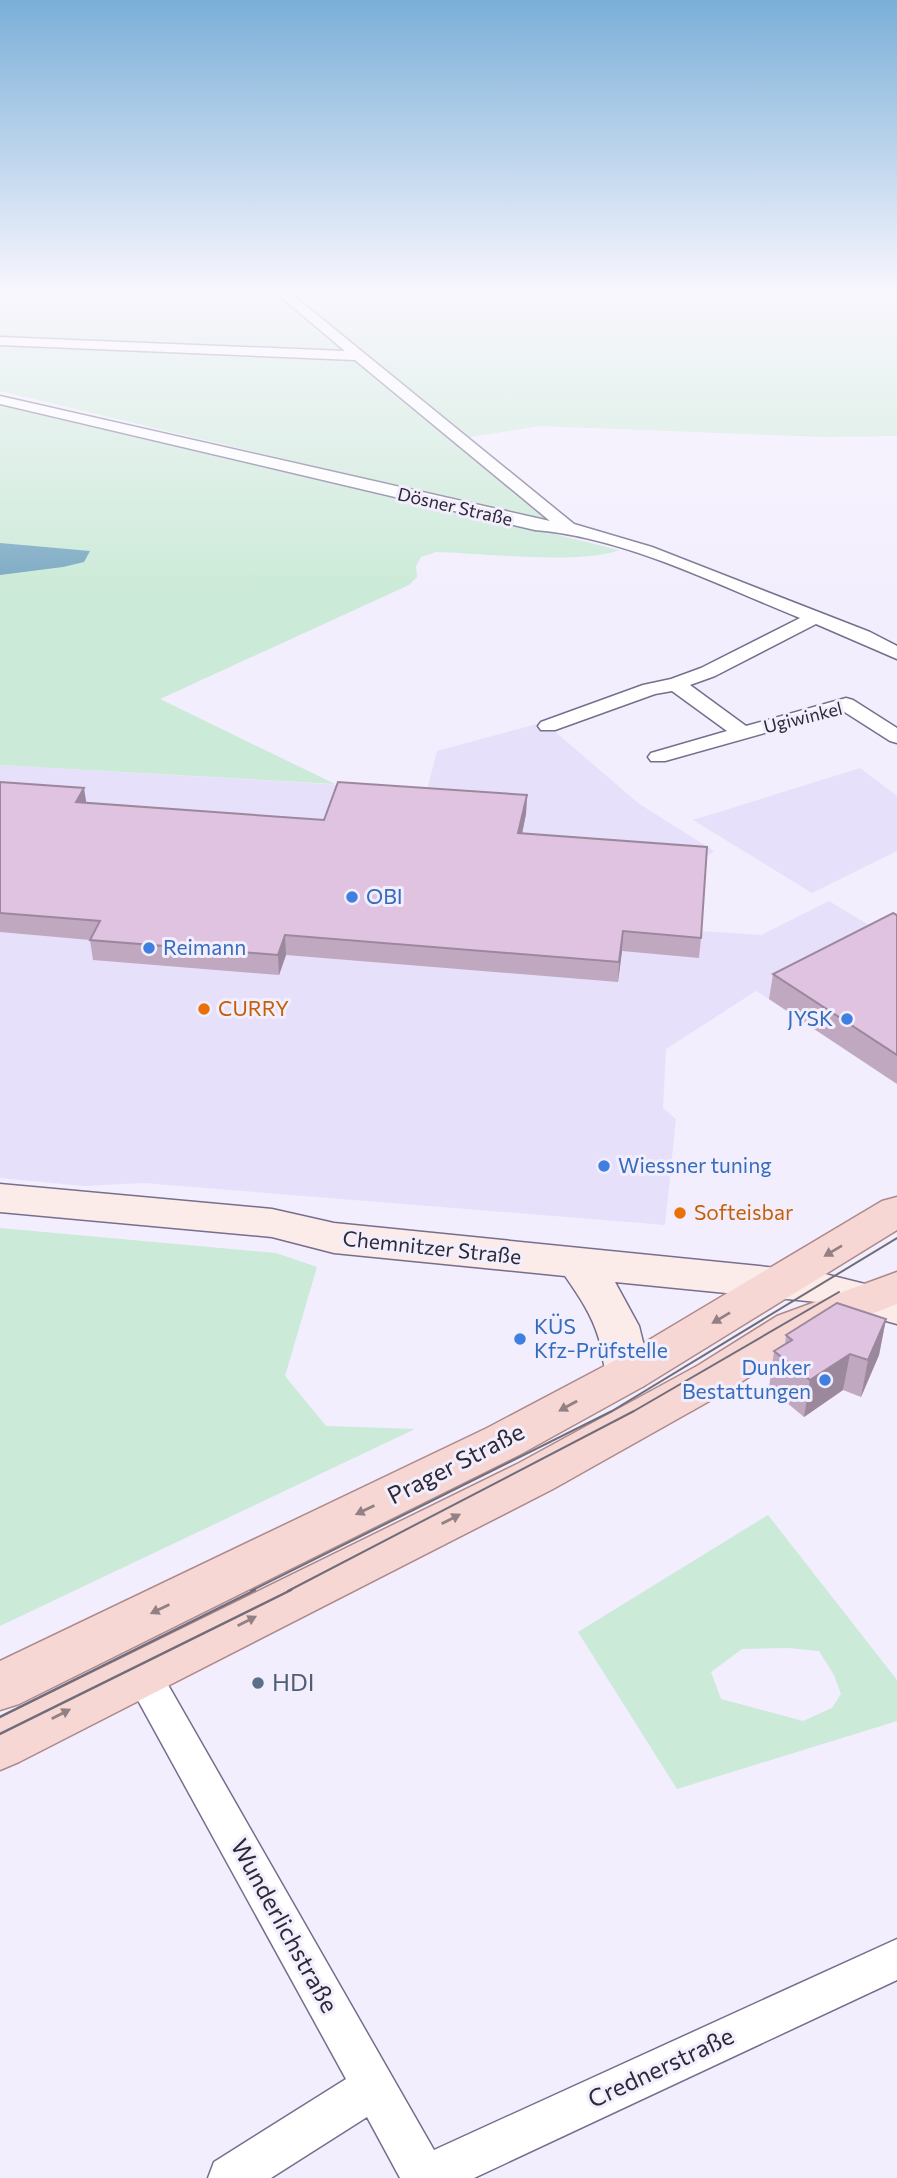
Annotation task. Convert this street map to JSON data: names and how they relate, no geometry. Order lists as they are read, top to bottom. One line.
{"streets":{"main road":["Chemnitzer Straße","Prager Straße"],"street":["Dösner Straße","Ugiwinkel","Wunderlichstraße","Crednerstraße"]},"crossings":[["Chemnitzer Straße","Prager Straße"],["Wunderlichstraße","Crednerstraße"]],"places":["OBI","Reimann","CURRY","JYSK","Wiessner tuning","Softeisbar","KÜS Kfz-Prüfstelle","Dunker Bestattungen","HDI"]}
